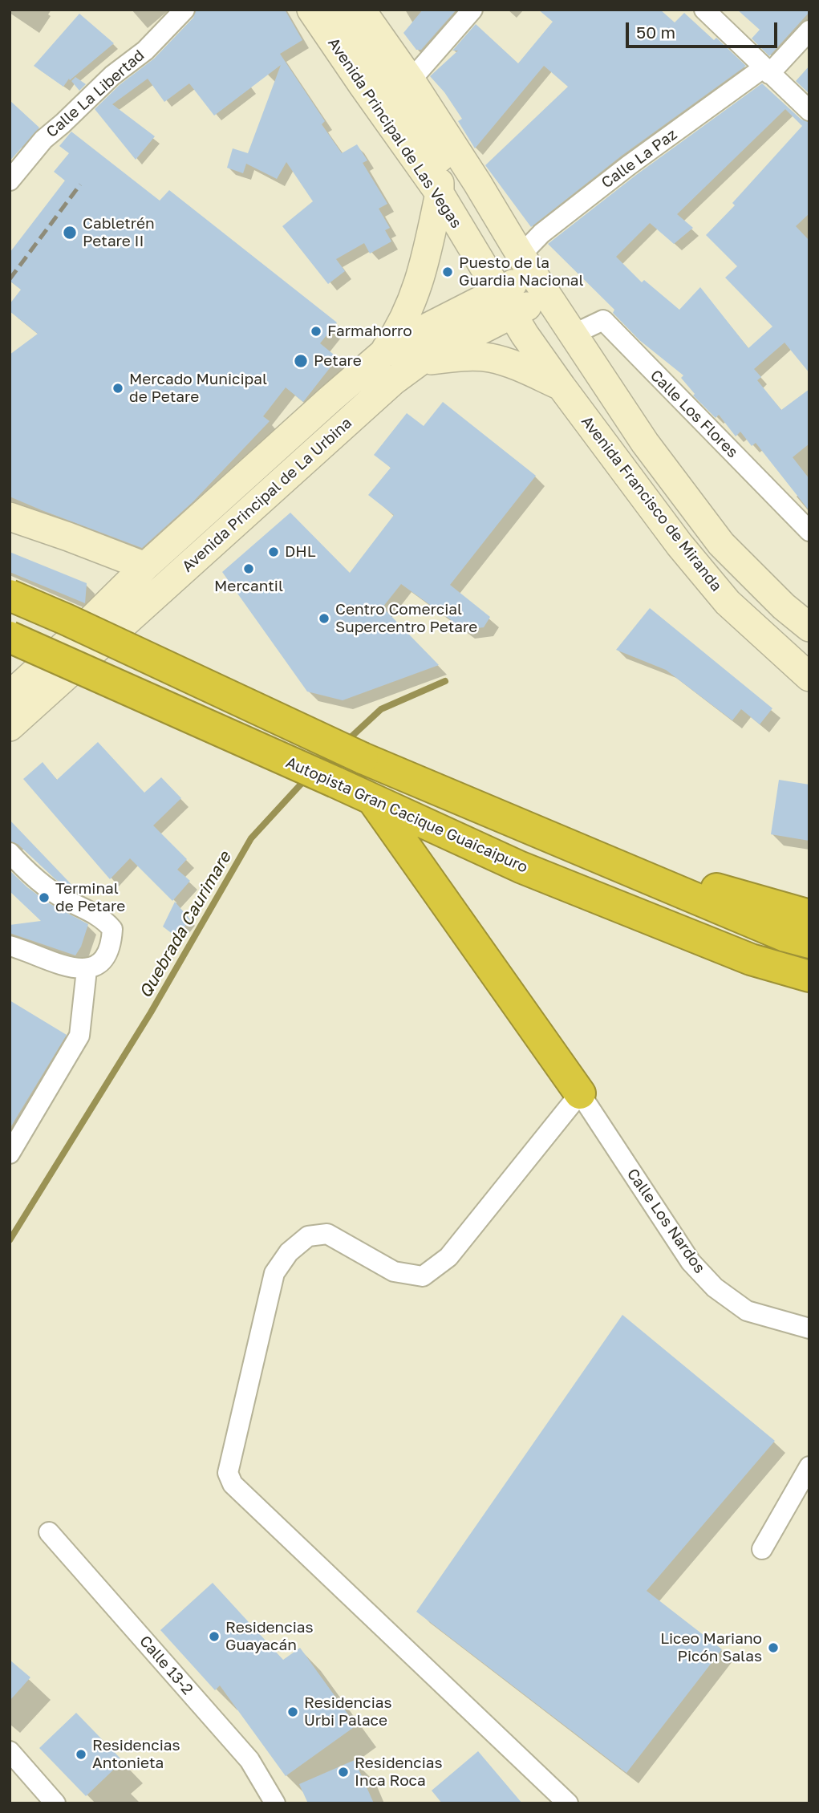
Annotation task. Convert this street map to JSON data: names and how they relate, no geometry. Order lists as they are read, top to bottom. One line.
{"streets":{"highway":["Autopista Gran Cacique Guaicaipuro"],"main road":["Avenida Principal de Las Vegas","Avenida Principal de La Urbina","Avenida Francisco de Miranda"],"street":["Calle La Libertad","Calle La Paz","Calle Los Flores","Calle Los Nardos","Calle 13-2"]},"crossings":[["Avenida Principal de Las Vegas","Avenida Principal de La Urbina"],["Avenida Principal de Las Vegas","Avenida Francisco de Miranda"],["Calle La Paz","Avenida Principal de La Urbina"],["Calle La Paz","Avenida Francisco de Miranda"],["Calle Los Flores","Avenida Francisco de Miranda"],["Avenida Principal de La Urbina","Avenida Francisco de Miranda"]],"water":["Quebrada Caurimare"],"places":["Cabletrén Petare II","Puesto de la Guardia Nacional","Farmahorro","Petare","Mercado Municipal de Petare","DHL","Mercantil","Centro Comercial Supercentro Petare","Terminal de Petare","Residencias Guayacán","Liceo Mariano Picón Salas","Residencias Urbi Palace","Residencias Antonieta","Residencias Inca Roca"],"scale_bar":"50 m"}
